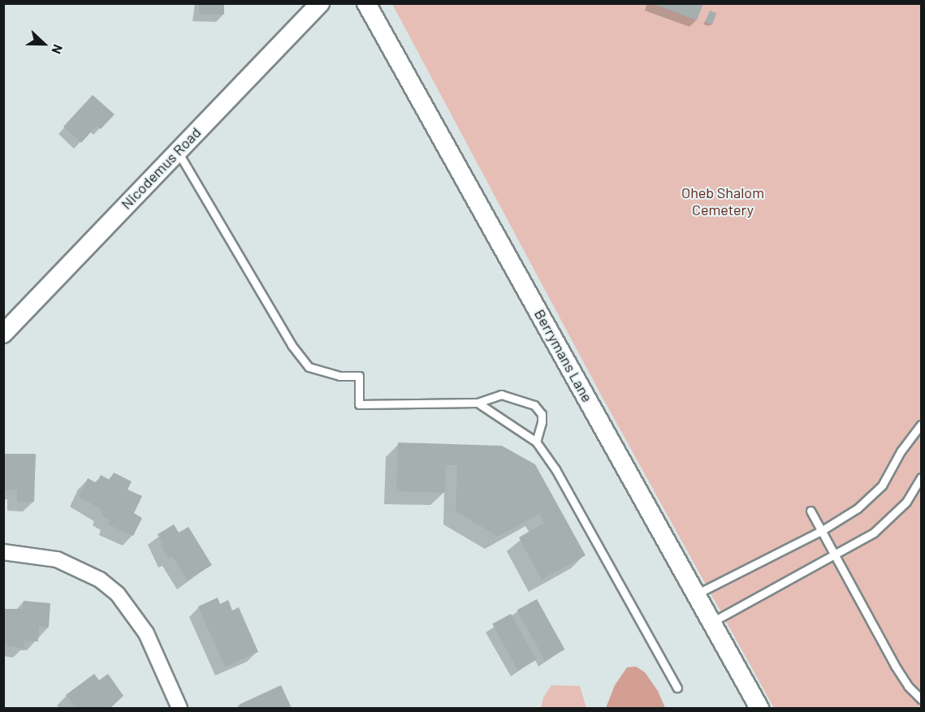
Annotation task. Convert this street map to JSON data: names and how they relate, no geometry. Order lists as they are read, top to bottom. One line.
{"streets":{"street":["Nicodemus Road","Berrymans Lane"]},"parks":["Oheb Shalom Cemetery"],"north":"right"}
